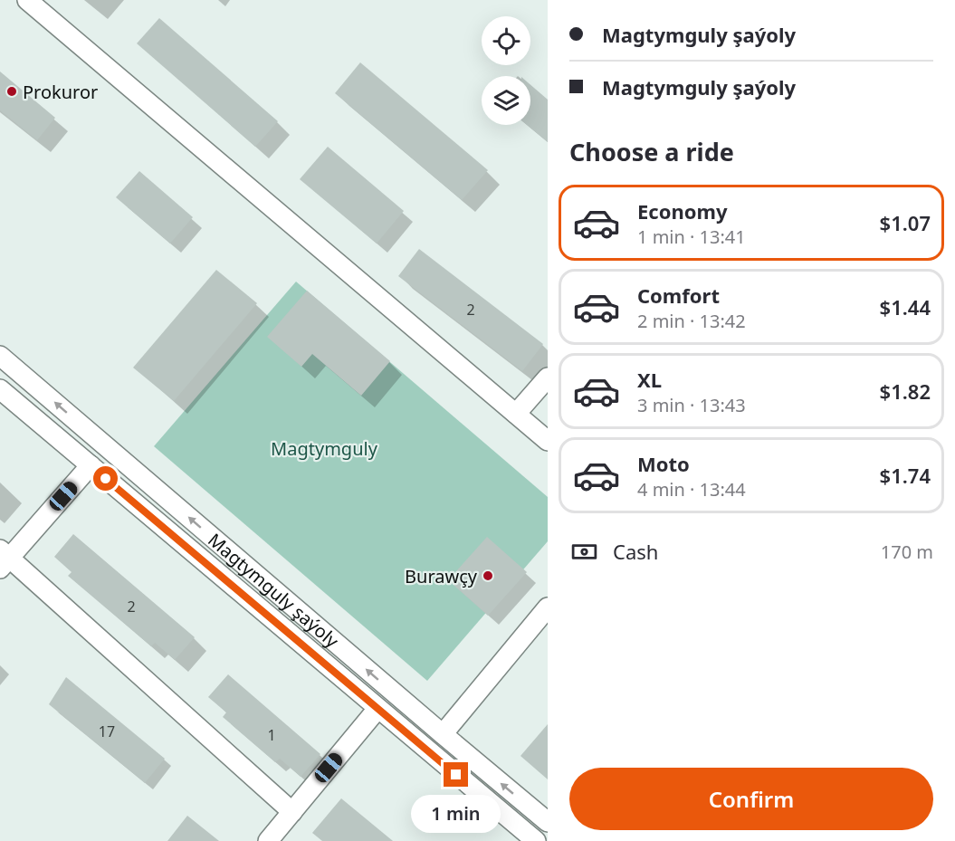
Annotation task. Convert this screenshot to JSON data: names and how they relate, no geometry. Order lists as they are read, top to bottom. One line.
{"streets":{"street":["Magtymguly şaýoly"]},"parks":["Magtymguly"],"places":["Prokuror","Burawçy"],"house_numbers":["2","2","17","1"],"page":{"banner":["Magtymguly şaýoly","Magtymguly şaýoly"],"heading":"Choose a ride","list":[{"name":"Economy","note":"1 min · 13:41","value":"$1.07"},{"name":"Comfort","note":"2 min · 13:42","value":"$1.44"},{"name":"XL","note":"3 min · 13:43","value":"$1.82"},{"name":"Moto","note":"4 min · 13:44","value":"$1.74"}],"pay":["Cash","170 m"],"buttons":"Confirm","bubble":"1 min"}}
